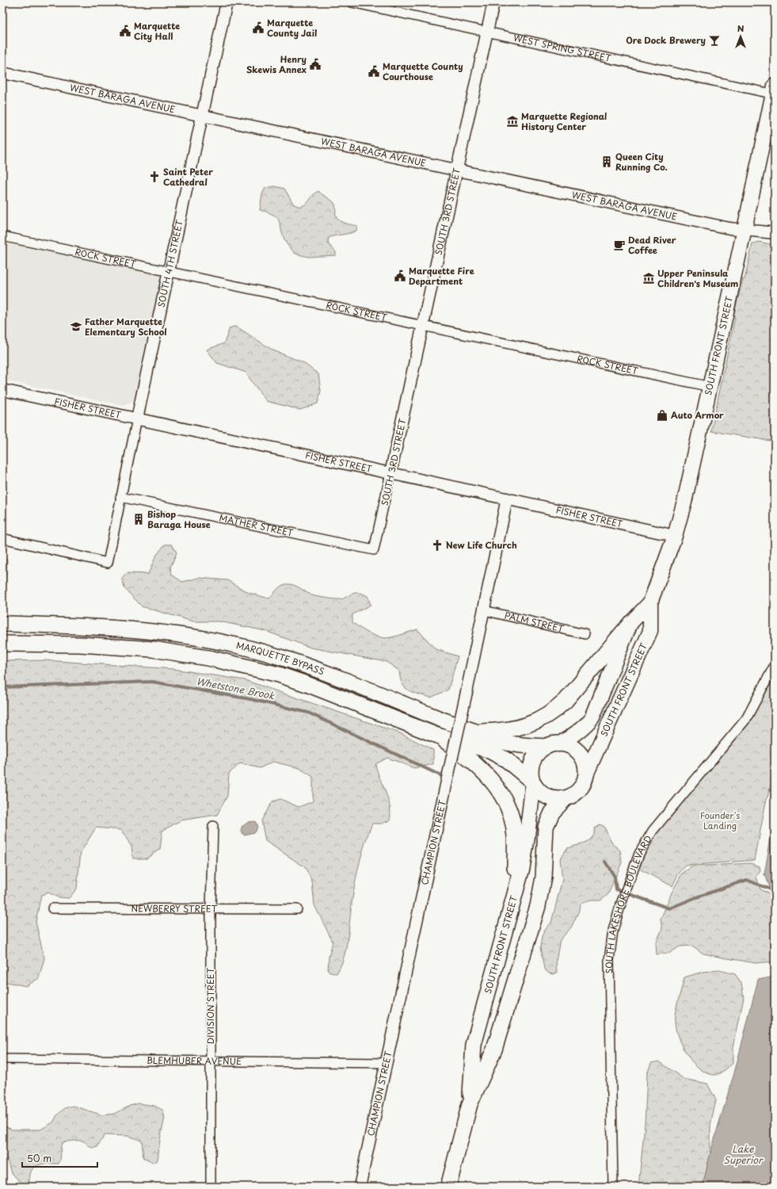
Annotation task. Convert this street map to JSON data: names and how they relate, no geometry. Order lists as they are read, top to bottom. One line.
{"streets":{"highway":["SOUTH FRONT STREET","MARQUETTE BYPASS"],"street":["WEST SPRING STREET","WEST BARAGA AVENUE","SOUTH 3RD STREET","ROCK STREET","SOUTH 4TH STREET","FISHER STREET","MATHER STREET","PALM STREET","CHAMPION STREET","SOUTH LAKESHORE BOULEVARD","NEWBERRY STREET","DIVISION STREET","BLEMHUBER AVENUE"]},"crossings":[["WEST SPRING STREET","SOUTH 3RD STREET"],["WEST SPRING STREET","SOUTH FRONT STREET"],["WEST BARAGA AVENUE","SOUTH 3RD STREET"],["WEST BARAGA AVENUE","SOUTH 4TH STREET"],["WEST BARAGA AVENUE","SOUTH FRONT STREET"],["SOUTH 3RD STREET","ROCK STREET"],["SOUTH 3RD STREET","FISHER STREET"],["SOUTH 3RD STREET","MATHER STREET"],["ROCK STREET","SOUTH 4TH STREET"],["ROCK STREET","SOUTH FRONT STREET"],["SOUTH 4TH STREET","FISHER STREET"],["SOUTH 4TH STREET","MATHER STREET"],["SOUTH FRONT STREET","FISHER STREET"],["SOUTH FRONT STREET","MARQUETTE BYPASS"],["FISHER STREET","CHAMPION STREET"],["PALM STREET","CHAMPION STREET"],["CHAMPION STREET","BLEMHUBER AVENUE"],["NEWBERRY STREET","DIVISION STREET"],["DIVISION STREET","BLEMHUBER AVENUE"]],"water":["Whetstone Brook","Lake Superior"],"parks":["Founder's Landing"],"places":{"public building":["Marquette County Jail","Marquette City Hall","Henry Skewis Annex","Marquette County Courthouse","Marquette Fire Department"],"bar":["Ore Dock Brewery"],"museum":["Marquette Regional History Center","Upper Peninsula Children's Museum"],"building":["Queen City Running Co.","Bishop Baraga House"],"church":["Saint Peter Cathedral","New Life Church"],"cafe":["Dead River Coffee"],"school or university":["Father Marquette Elementary School"],"shop":["Auto Armor"]},"scale_bar":"50 m","north":"top"}
